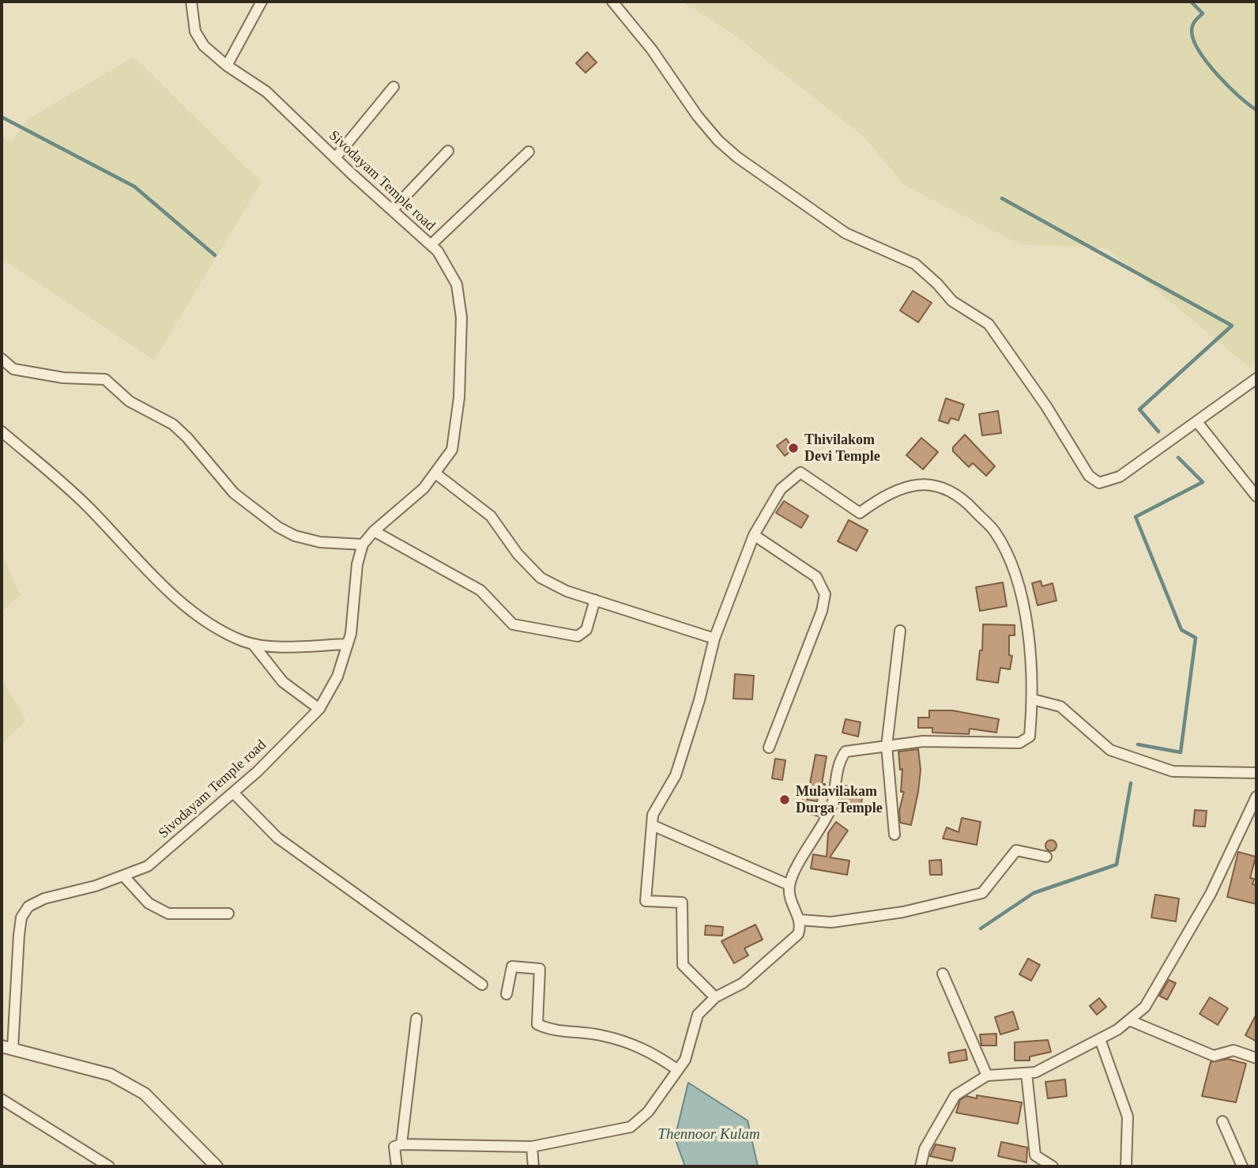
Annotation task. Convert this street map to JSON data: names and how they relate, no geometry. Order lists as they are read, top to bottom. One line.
{"streets":{"street":["Sivodayam Temple road"]},"water":["Thennoor Kulam"],"places":["Thivilakom Devi Temple","Mulavilakam Durga Temple"]}
